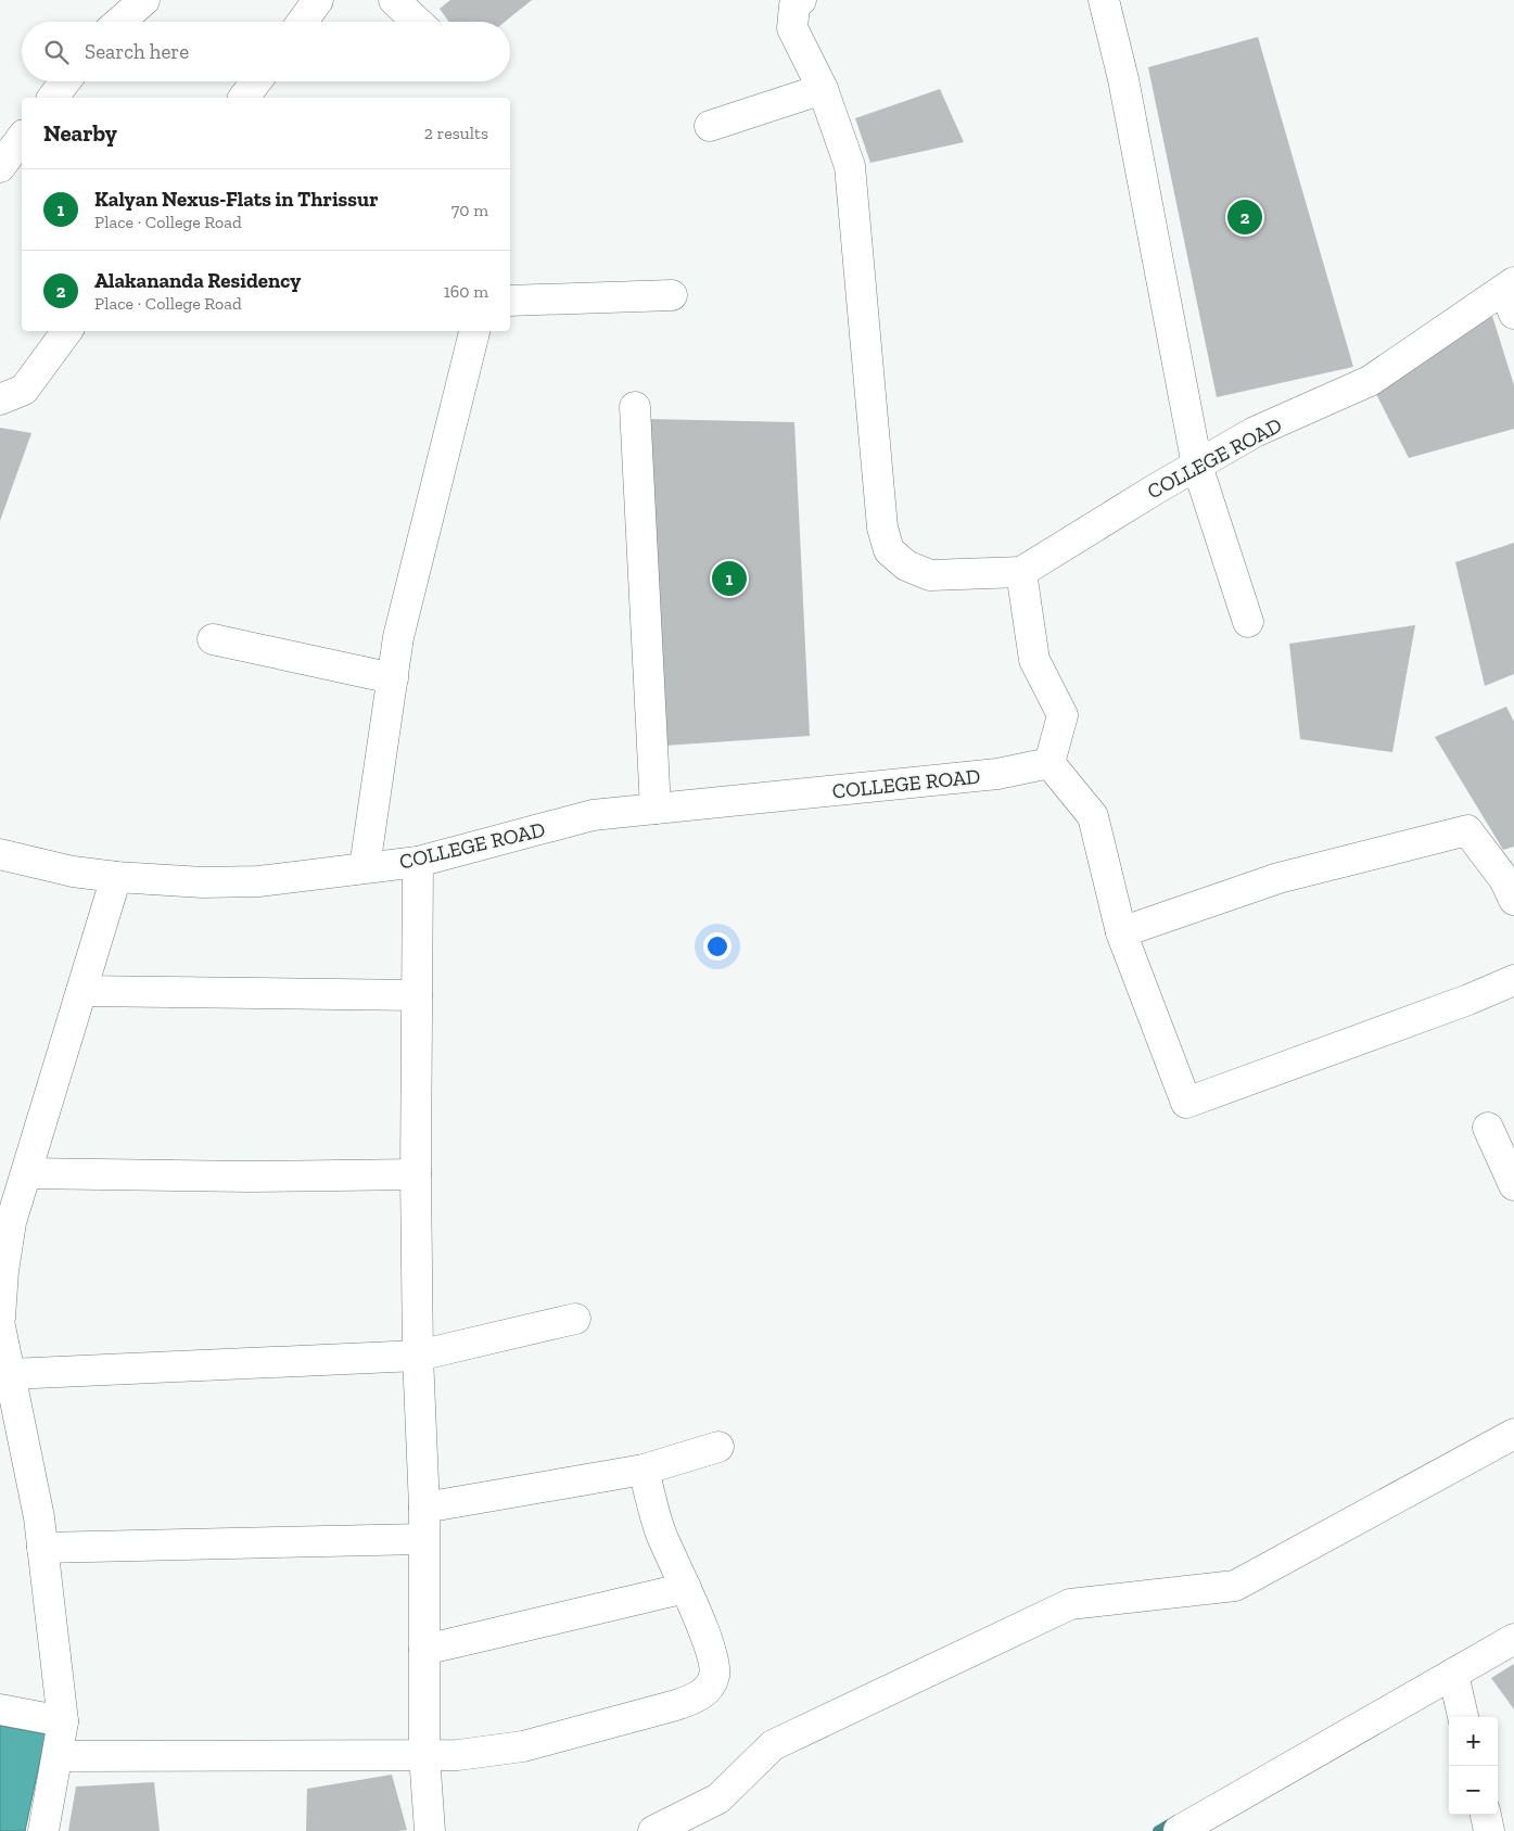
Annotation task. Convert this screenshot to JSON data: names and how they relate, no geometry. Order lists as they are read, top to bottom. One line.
{"streets":{"street":["COLLEGE ROAD"]},"page":{"search":"Search here","heading":["Nearby","2 results"],"list":[{"mark":"1","name":"Kalyan Nexus-Flats in Thrissur","note":"Place · College Road","value":"70 m"},{"mark":"2","name":"Alakananda Residency","note":"Place · College Road","value":"160 m"}],"pins":["2","1"],"map_buttons":["+","−"]}}
